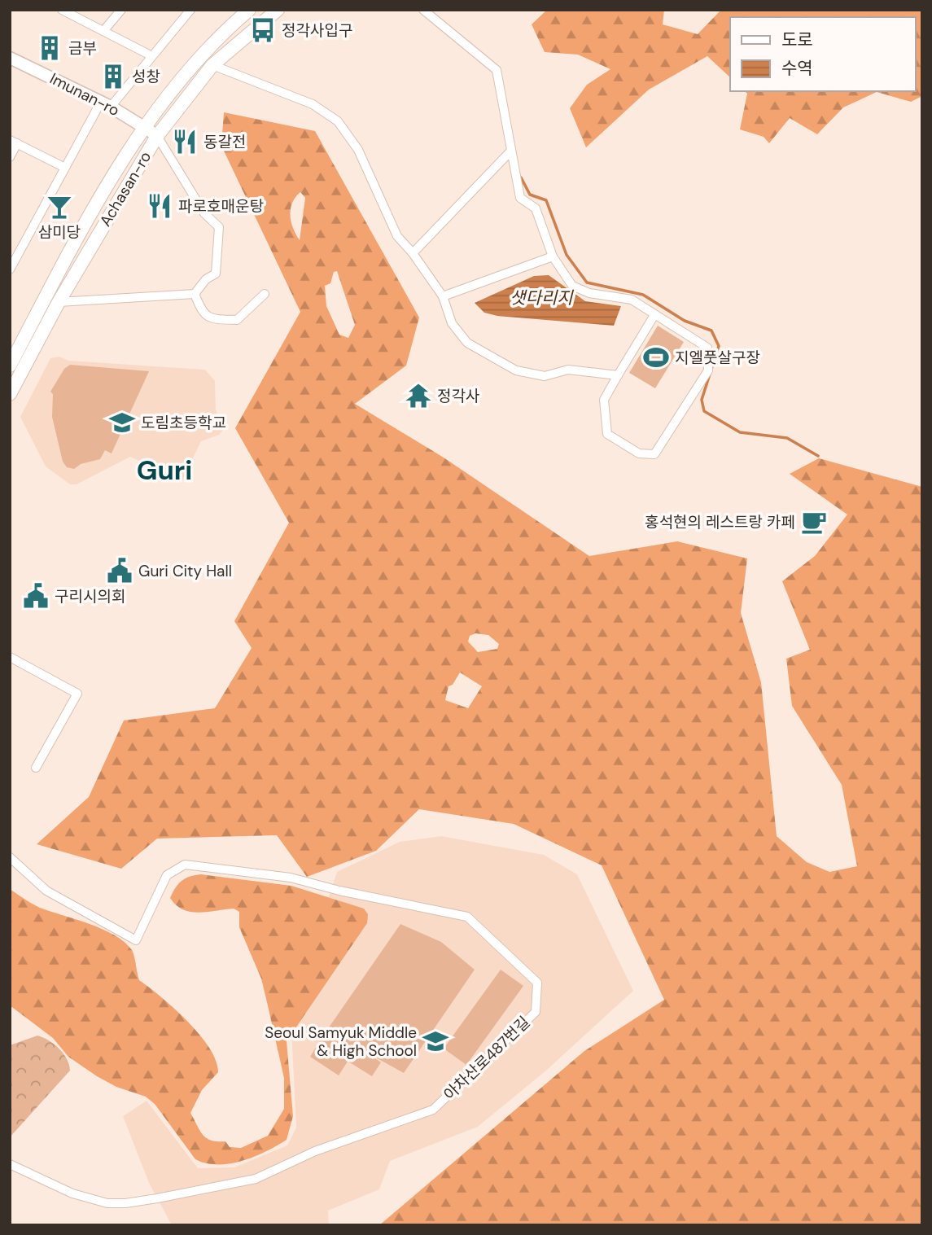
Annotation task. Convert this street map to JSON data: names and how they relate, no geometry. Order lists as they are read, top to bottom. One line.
{"streets":{"main road":["Achasan-ro"],"street":["Imunan-ro","아차산로487번길"]},"crossings":[["Imunan-ro","Achasan-ro"]],"districts":["Guri"],"water":["샛다리지"],"places":{"bus stop":["정각사입구"],"building":["금부","성창"],"restaurant":["동갈전","파로호매운탕"],"bar":["삼미당"],"sports":["지엘풋살구장"],"temple":["정각사"],"school or university":["도림초등학교","Seoul Samyuk Middle & High School"],"cafe":["홍석현의 레스트랑 카페"],"public building":["Guri City Hall","구리시의회"]},"legend":["도로","수역"]}
